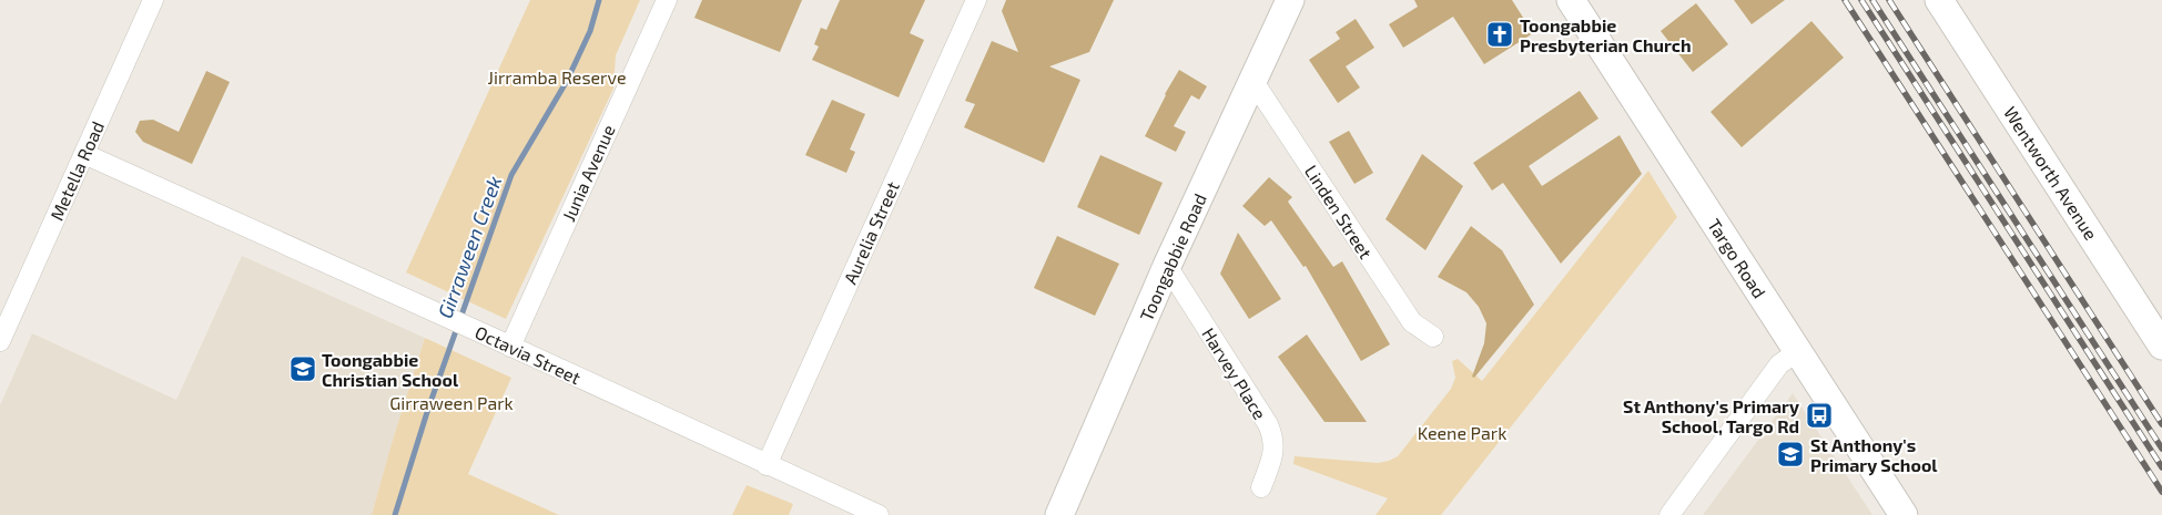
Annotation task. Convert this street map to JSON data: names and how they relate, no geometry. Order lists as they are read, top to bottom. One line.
{"streets":{"main road":["Wentworth Avenue","Toongabbie Road","Targo Road"],"street":["Metella Road","Junia Avenue","Linden Street","Aurelia Street","Octavia Street","Harvey Place"]},"crossings":[["Metella Road","Octavia Street"],["Junia Avenue","Octavia Street"],["Linden Street","Toongabbie Road"],["Aurelia Street","Octavia Street"],["Toongabbie Road","Harvey Place"]],"water":["Girraween Creek"],"parks":["Jirramba Reserve","Girraween Park","Keene Park"],"places":{"church":["Toongabbie Presbyterian Church"],"school or university":["Toongabbie Christian School","St Anthony's Primary School"],"bus stop":["St Anthony's Primary School, Targo Rd"]}}
